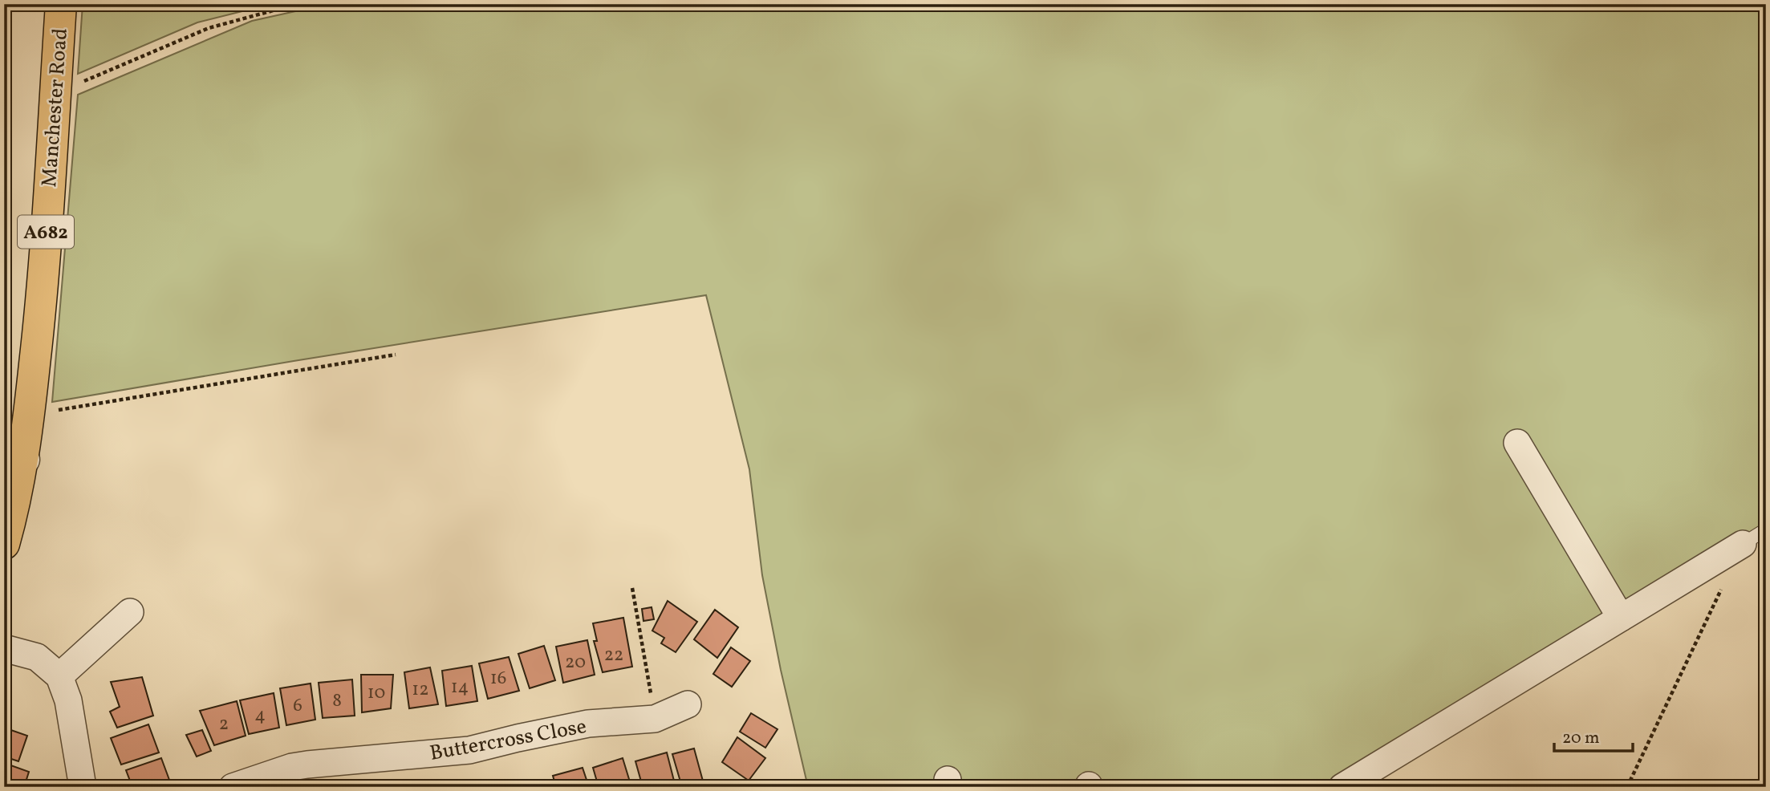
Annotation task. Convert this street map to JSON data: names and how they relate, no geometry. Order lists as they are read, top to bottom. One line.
{"streets":{"main road":["Manchester Road","A682"],"street":["Buttercross Close"]},"house_numbers":["22","20","16","14","12","10","8","6","4","2"],"scale_bar":"20 m"}
